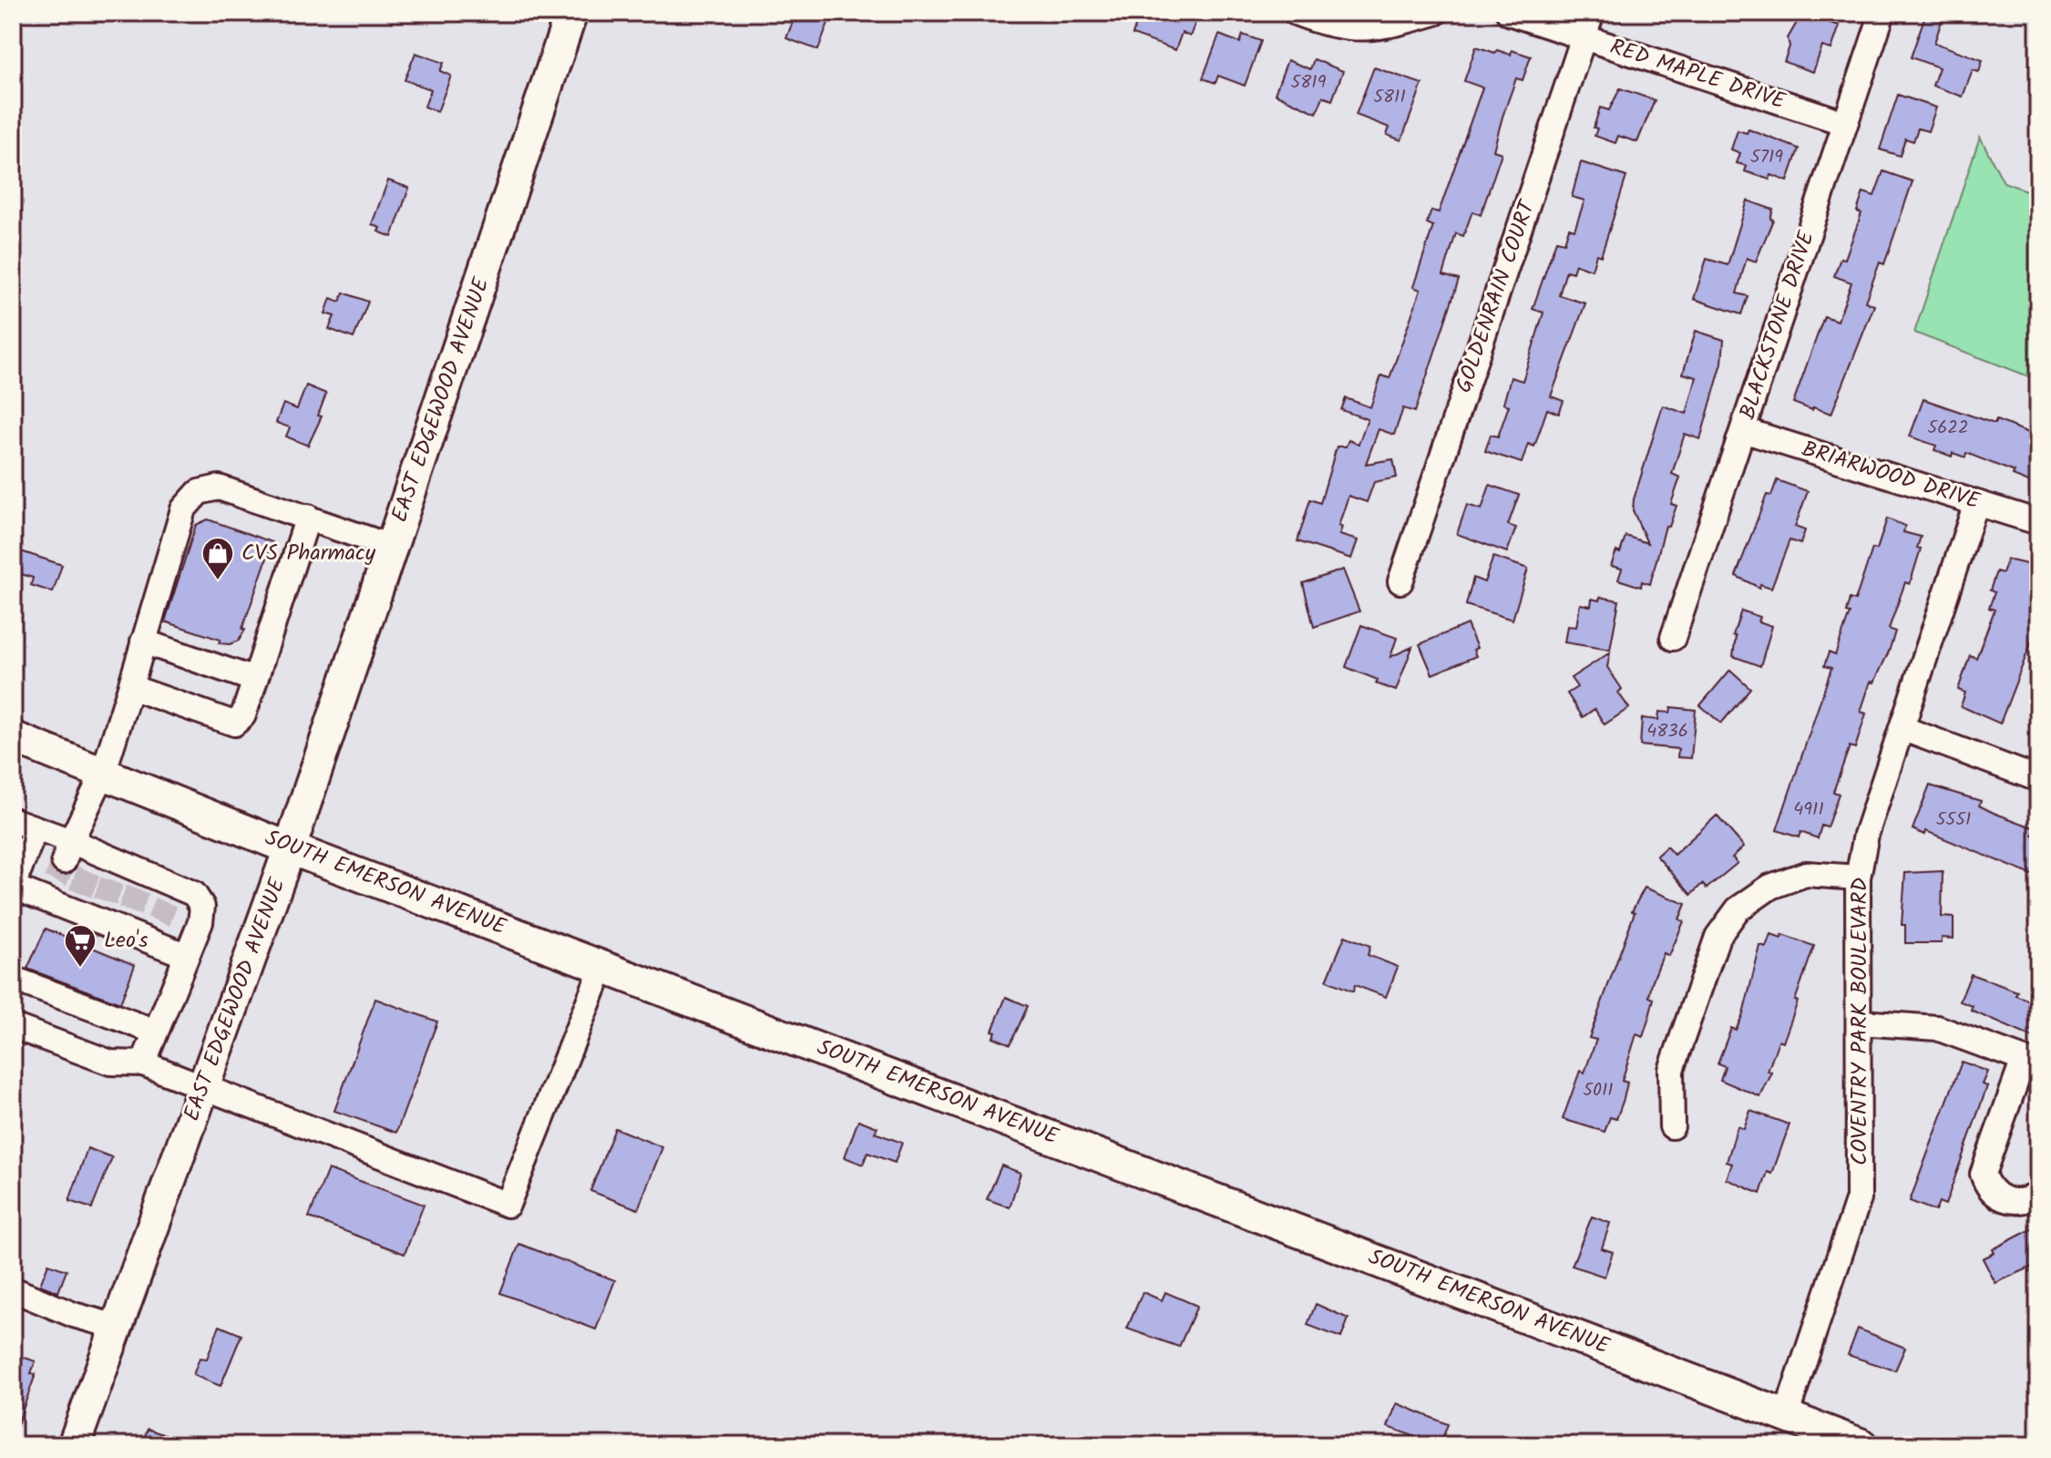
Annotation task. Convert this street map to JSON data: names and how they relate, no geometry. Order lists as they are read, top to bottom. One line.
{"streets":{"main road":["EAST EDGEWOOD AVENUE","SOUTH EMERSON AVENUE"],"street":["RED MAPLE DRIVE","GOLDENRAIN COURT","BLACKSTONE DRIVE","BRIARWOOD DRIVE","COVENTRY PARK BOULEVARD"]},"crossings":[["RED MAPLE DRIVE","GOLDENRAIN COURT"],["RED MAPLE DRIVE","BLACKSTONE DRIVE"],["BLACKSTONE DRIVE","BRIARWOOD DRIVE"],["EAST EDGEWOOD AVENUE","SOUTH EMERSON AVENUE"],["BRIARWOOD DRIVE","COVENTRY PARK BOULEVARD"],["SOUTH EMERSON AVENUE","COVENTRY PARK BOULEVARD"]],"places":{"shop":["CVS Pharmacy"],"supermarket":["Leo's"]},"house_numbers":["5819","5811","5719","5622","4836","4911","5551","5011"]}
